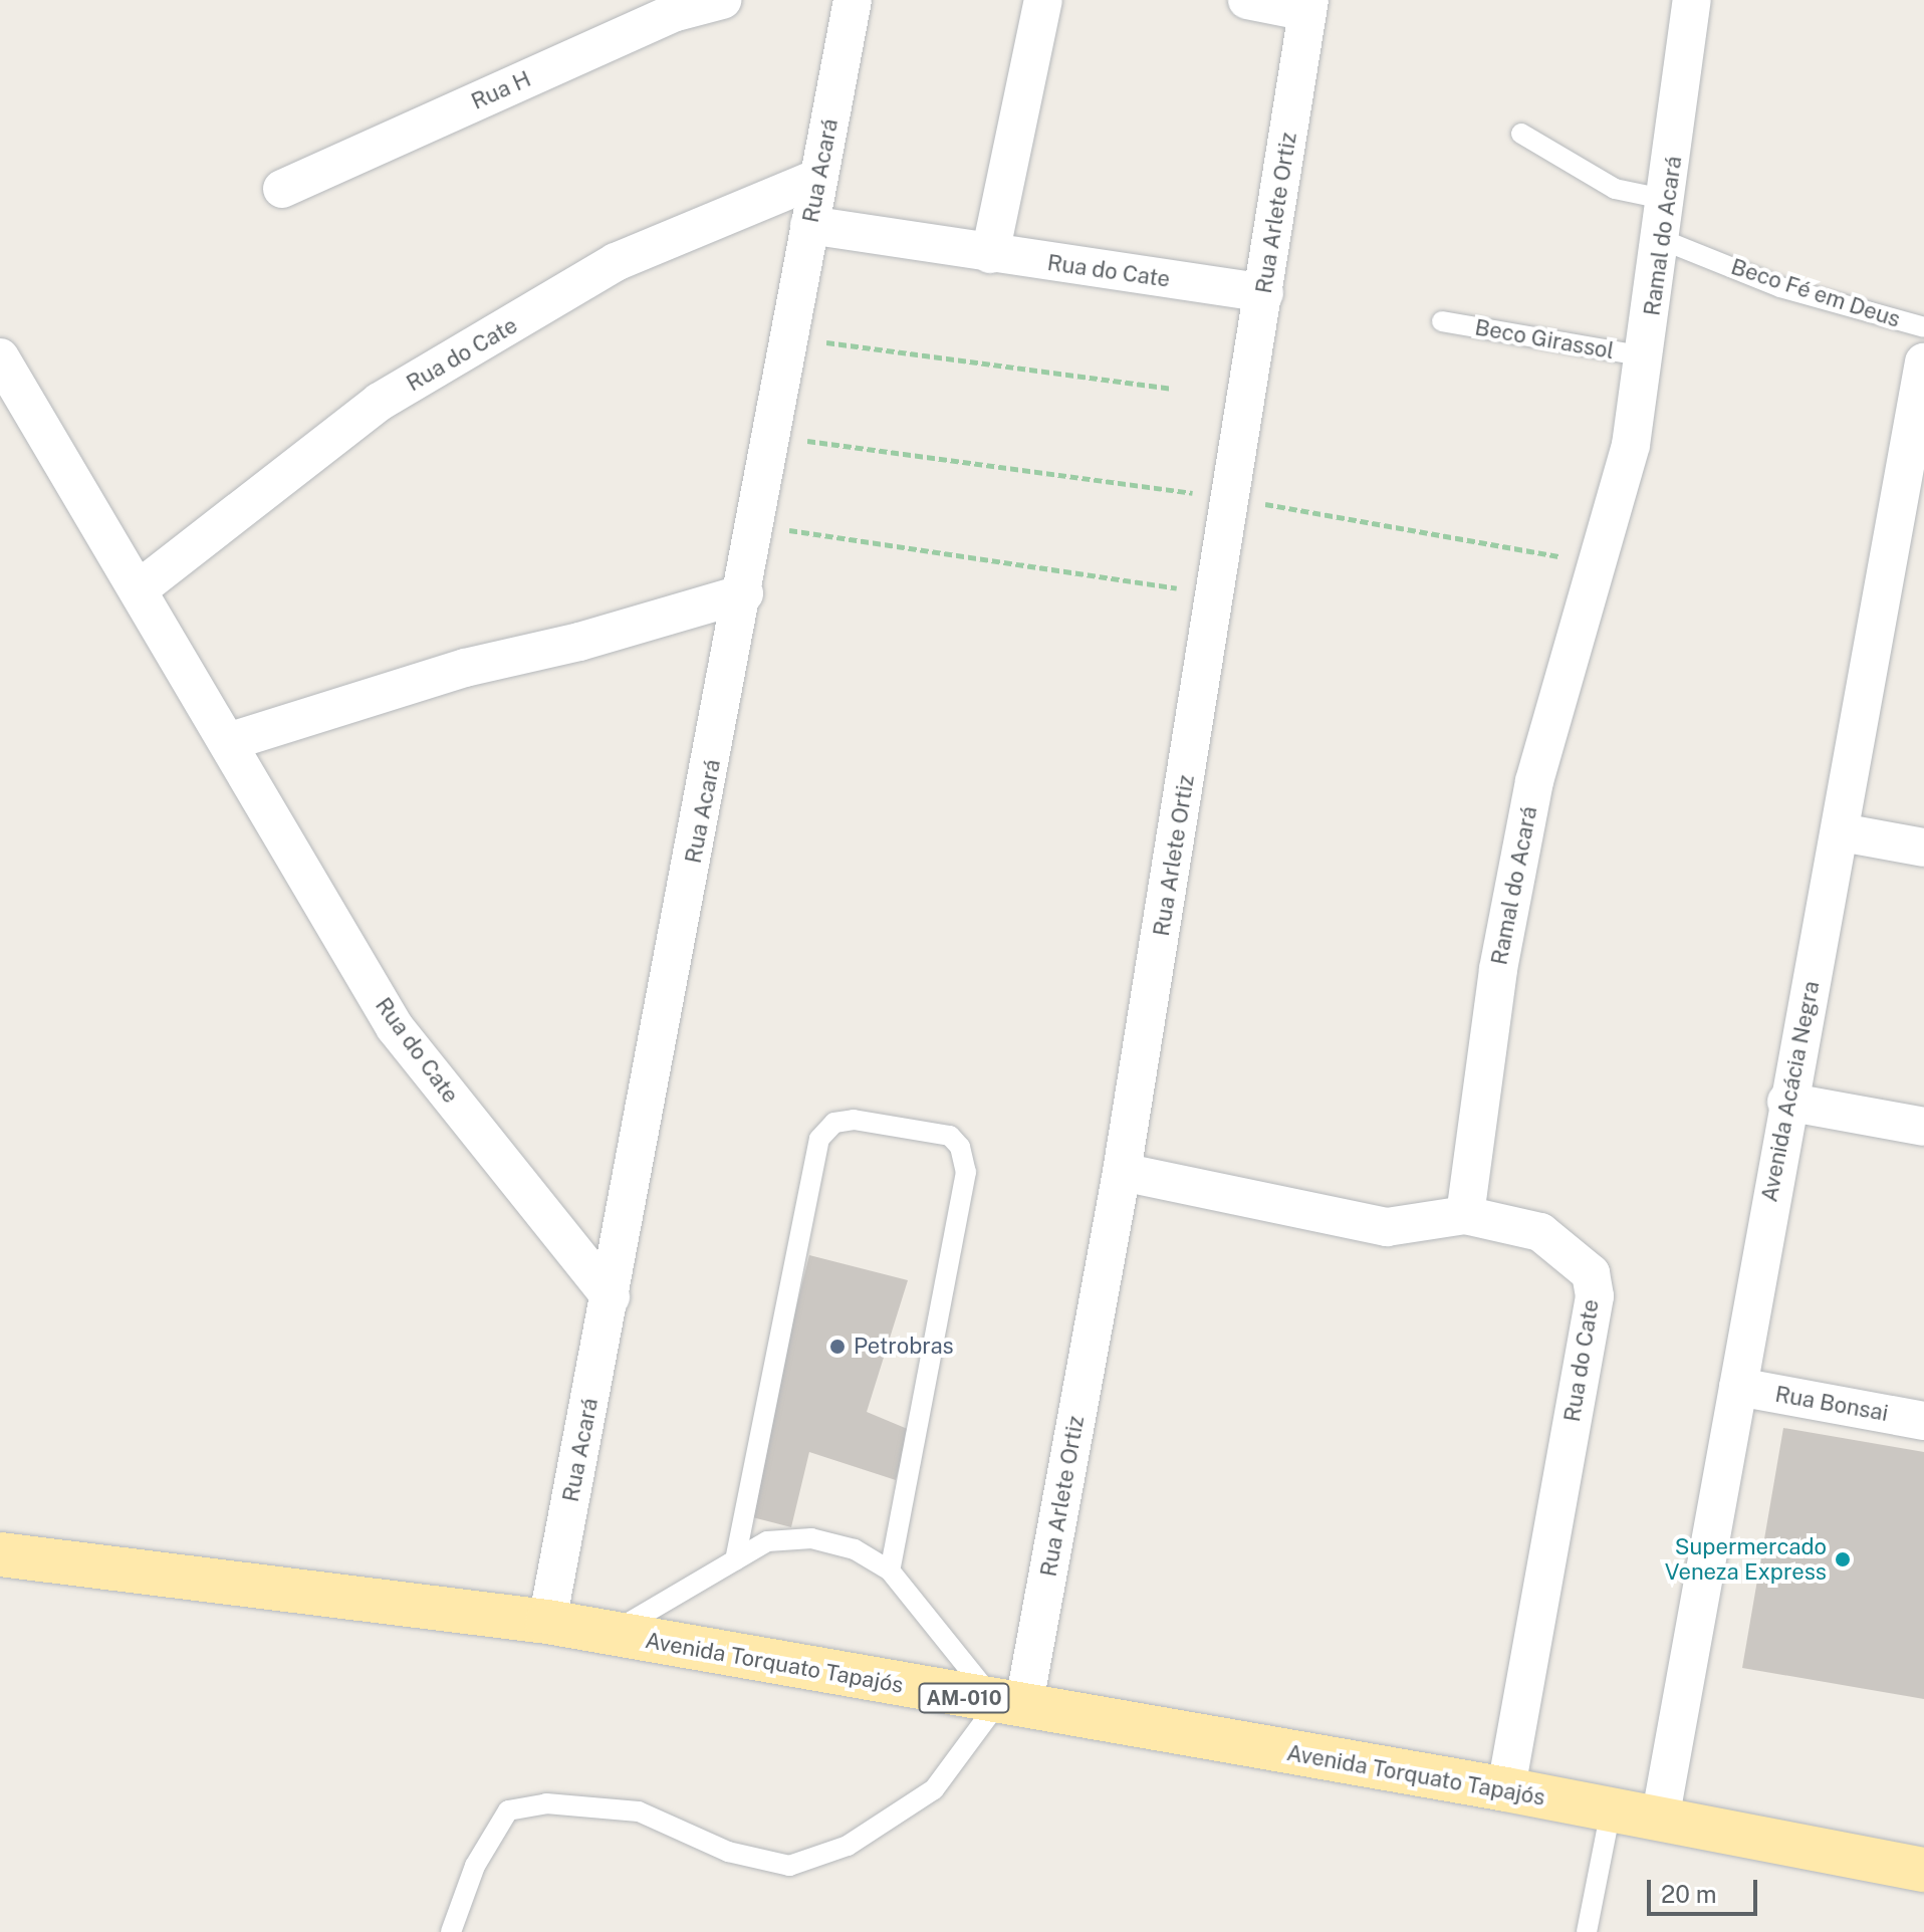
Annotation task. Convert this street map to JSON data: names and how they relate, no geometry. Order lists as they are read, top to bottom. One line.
{"streets":{"main road":["Avenida Torquato Tapajós","AM-010"],"street":["Rua H","Rua Acará","Rua Arlete Ortiz","Ramal do Acará","Rua do Cate","Avenida Acácia Negra","Rua Bonsai"],"lane":["Beco Fé em Deus","Beco Girassol"]},"crossings":[["Rua Acará","Rua do Cate"],["Rua Acará","Avenida Torquato Tapajós"],["Rua Arlete Ortiz","Rua do Cate"],["Rua Arlete Ortiz","Avenida Torquato Tapajós"],["Ramal do Acará","Rua do Cate"],["Ramal do Acará","Beco Fé em Deus"],["Ramal do Acará","Beco Girassol"],["Rua do Cate","Avenida Torquato Tapajós"],["Avenida Acácia Negra","Rua Bonsai"],["Avenida Acácia Negra","Avenida Torquato Tapajós"]],"places":["Petrobras","Supermercado Veneza Express"],"scale_bar":"20 m"}
